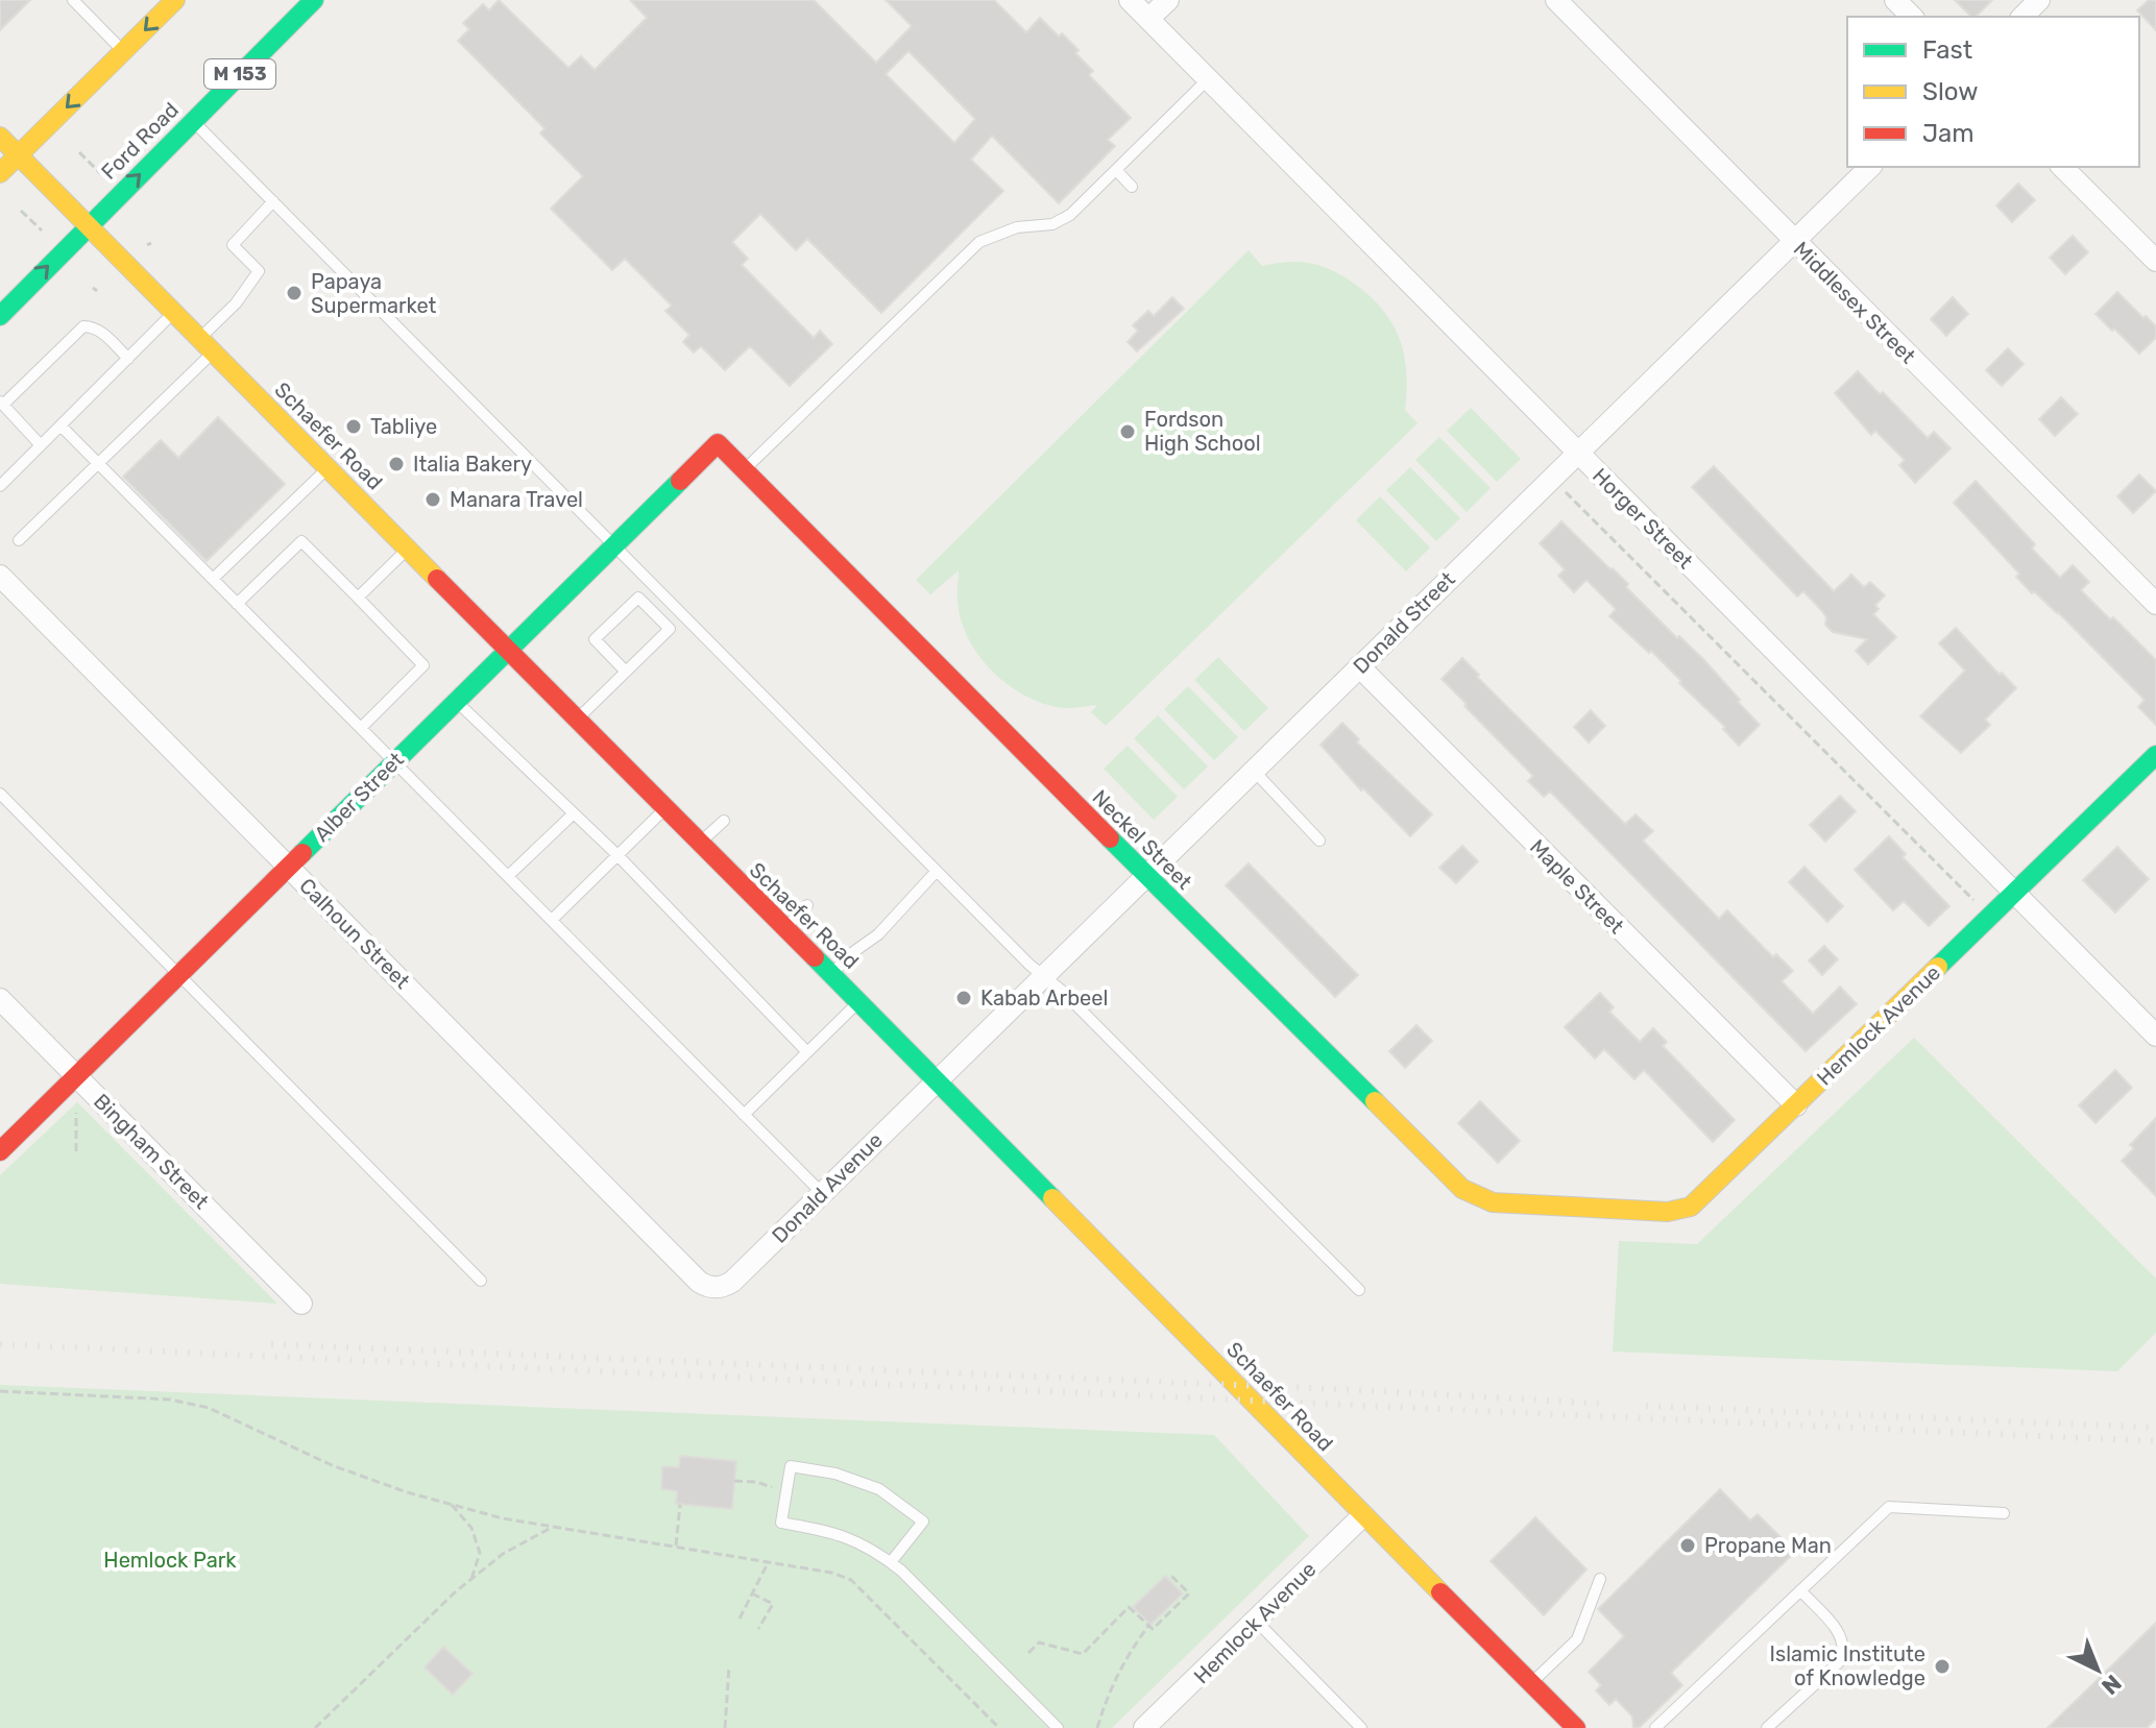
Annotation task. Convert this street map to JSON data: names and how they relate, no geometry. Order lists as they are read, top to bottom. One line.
{"streets":{"main road":["M 153","Ford Road","Schaefer Road","Alber Street","Neckel Street","Hemlock Avenue"],"street":["Middlesex Street","Horger Street","Donald Street","Maple Street","Calhoun Street","Bingham Street","Donald Avenue"]},"crossings":[["Ford Road","Schaefer Road"],["Middlesex Street","Donald Street"],["Schaefer Road","Donald Street"],["Schaefer Road","Alber Street"],["Schaefer Road","Hemlock Avenue"],["Schaefer Road","Donald Avenue"],["Horger Street","Donald Street"],["Horger Street","Hemlock Avenue"],["Donald Street","Neckel Street"],["Donald Street","Maple Street"],["Donald Street","Donald Avenue"],["Alber Street","Neckel Street"],["Alber Street","Calhoun Street"],["Alber Street","Bingham Street"],["Neckel Street","Hemlock Avenue"],["Maple Street","Hemlock Avenue"],["Calhoun Street","Donald Avenue"]],"parks":["Hemlock Park"],"places":["Papaya Supermarket","Tabliye","Fordson High School","Italia Bakery","Manara Travel","Kabab Arbeel","Propane Man","Islamic Institute of Knowledge"],"legend":["Fast","Slow","Jam"],"north":"bottom right"}
